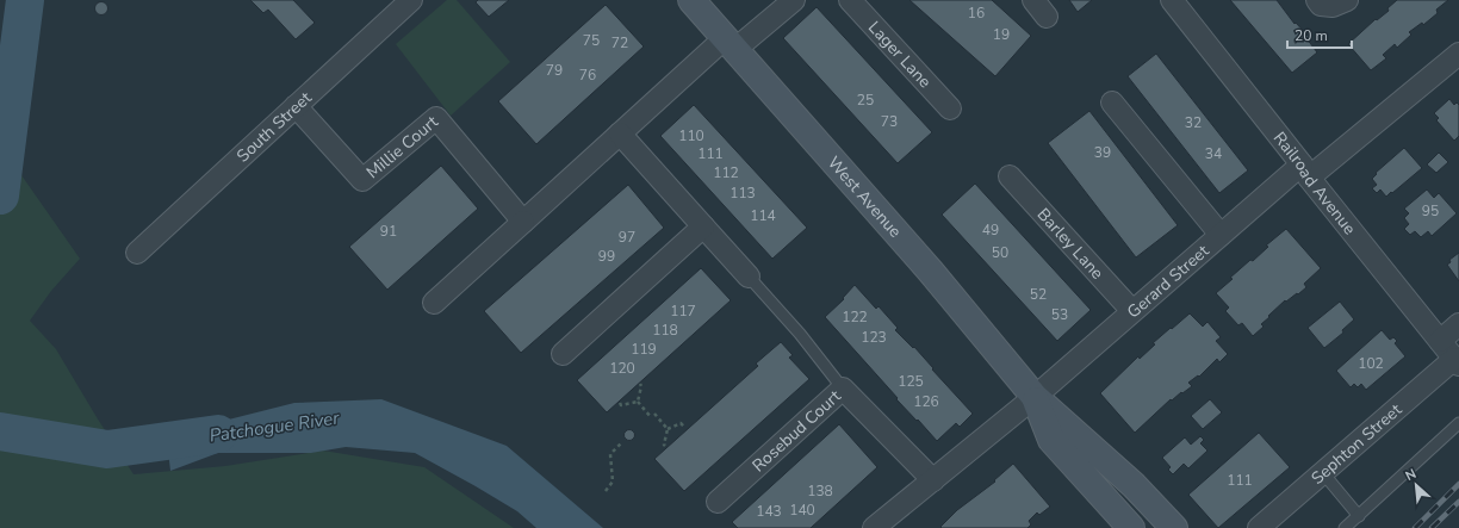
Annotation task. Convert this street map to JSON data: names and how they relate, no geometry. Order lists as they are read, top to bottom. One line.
{"streets":{"main road":["West Avenue"],"street":["Lager Lane","South Street","Millie Court","Railroad Avenue","Barley Lane","Gerard Street","Rosebud Court","Sephton Street"]},"crossings":[["South Street","Millie Court"],["Railroad Avenue","Gerard Street"],["Railroad Avenue","Sephton Street"],["West Avenue","Gerard Street"],["Barley Lane","Gerard Street"]],"water":["Patchogue River"],"house_numbers":["16","19","75","72","79","76","25","73","32","110","39","111","34","112","113","95","114","49","91","97","50","99","52","117","53","122","118","123","119","102","120","125","126","111","138","140","143"],"scale_bar":"20 m","north":"top left"}
